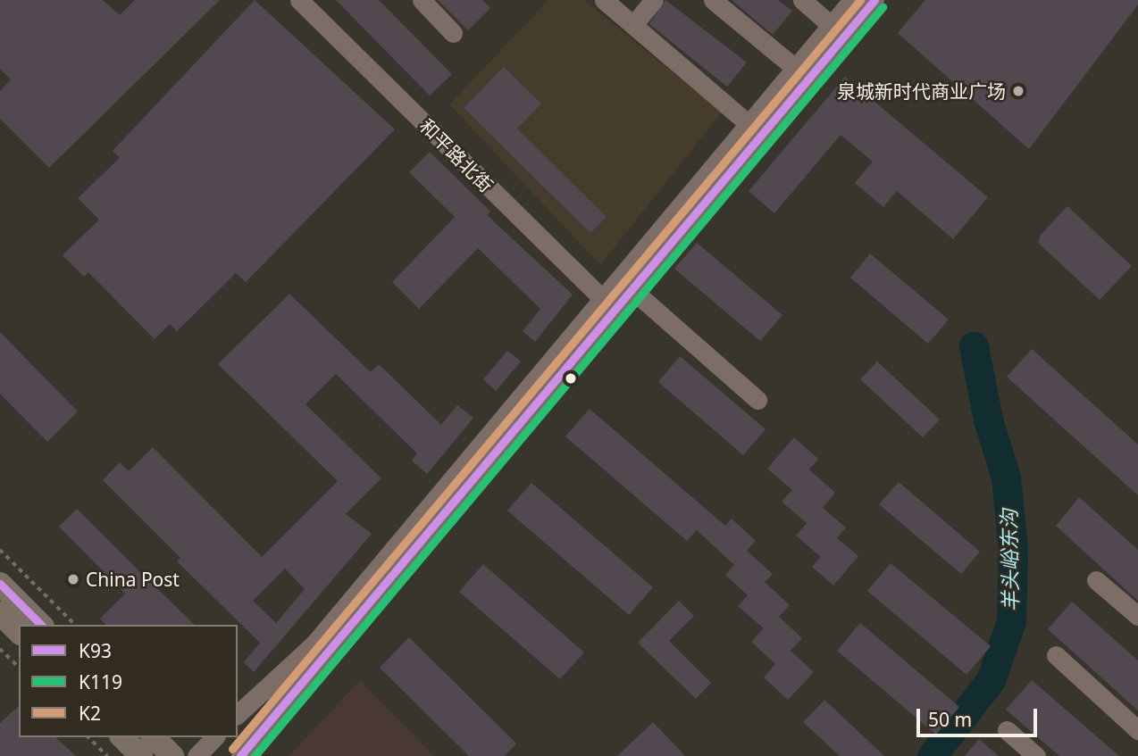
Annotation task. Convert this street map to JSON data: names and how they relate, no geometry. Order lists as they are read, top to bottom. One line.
{"streets":{"street":["和平路北街"]},"water":["羊头峪东沟"],"places":["泉城新时代商业广场","China Post"],"lines":["transit line K93","transit line K2","transit line K119"],"legend":["K93","K119","K2"],"scale_bar":"50 m"}
